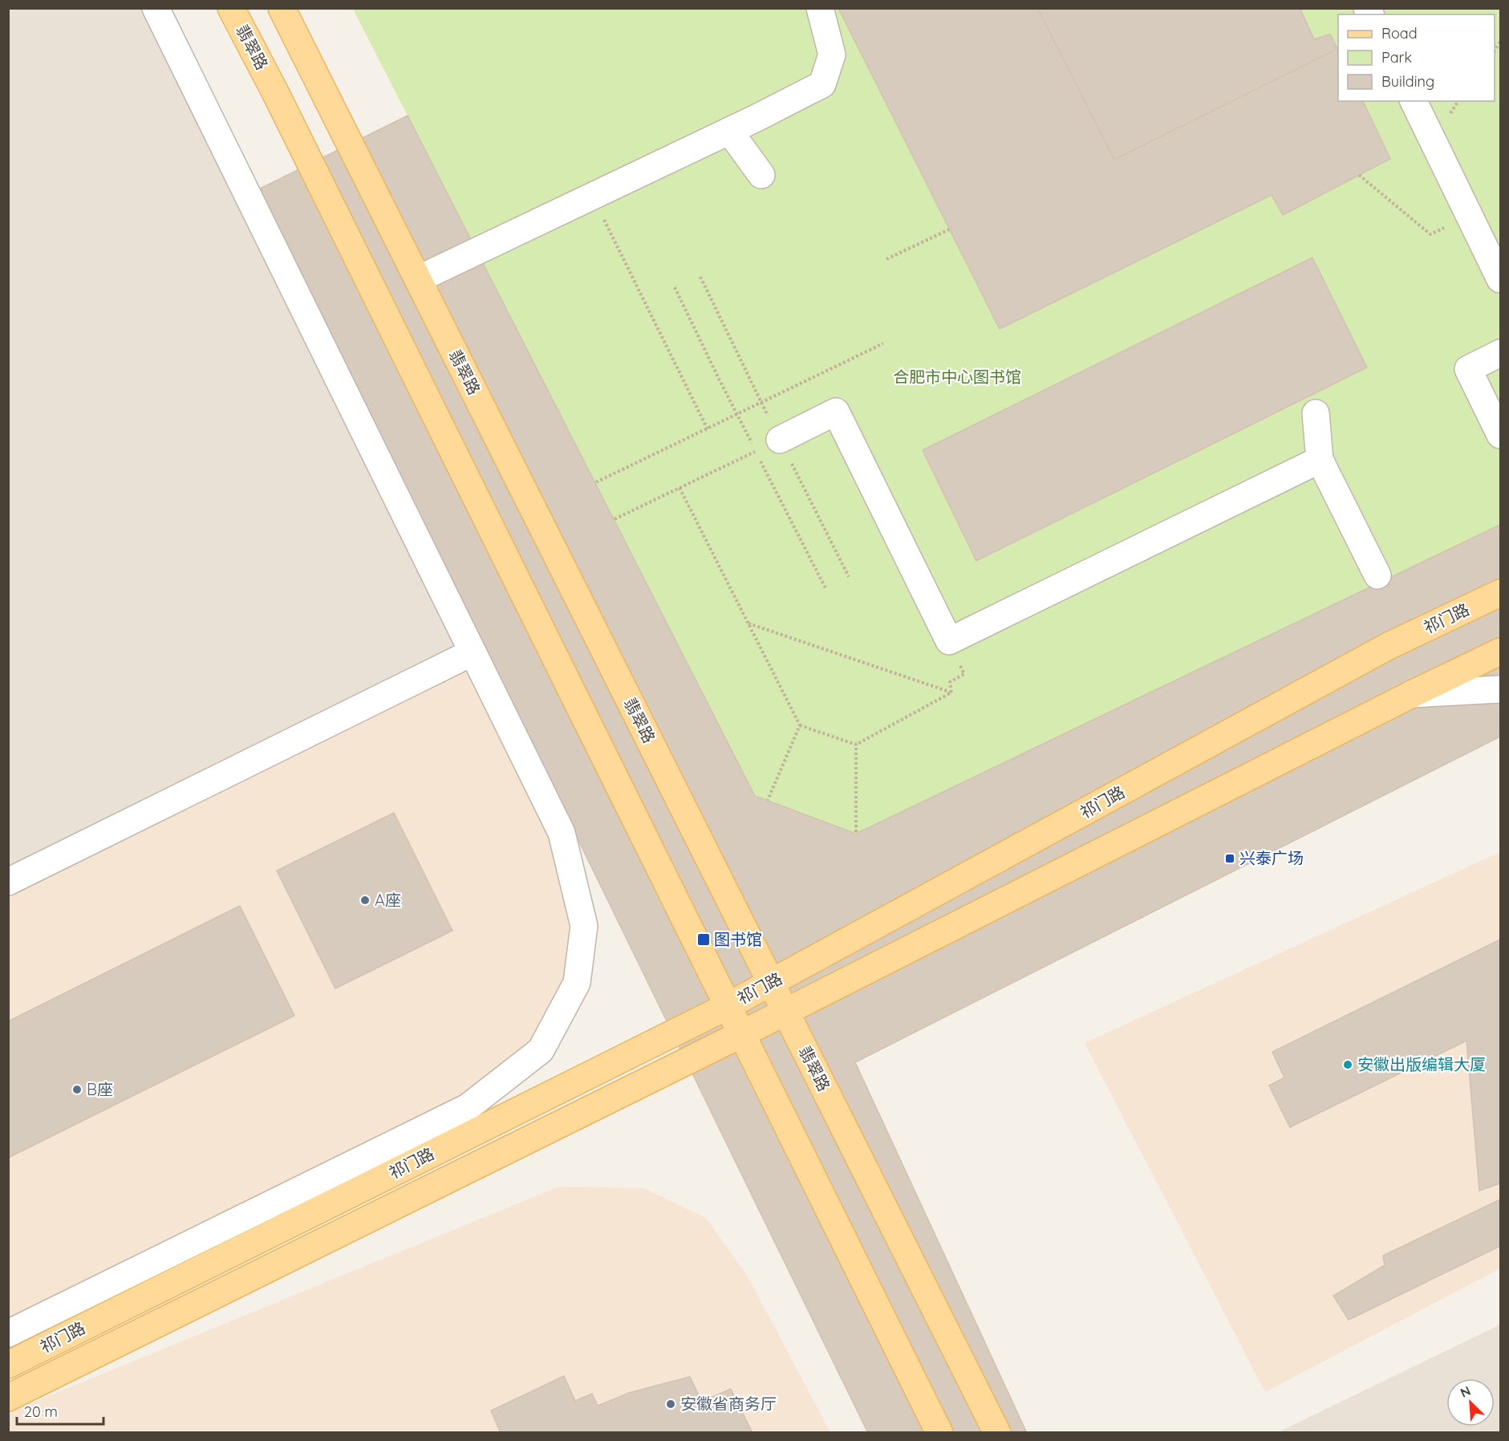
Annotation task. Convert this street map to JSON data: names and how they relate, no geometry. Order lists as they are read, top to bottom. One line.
{"streets":{"main road":["翡翠路","祁门路"]},"crossings":[["翡翠路","祁门路"]],"parks":["合肥市中心图书馆"],"places":{"transit":["兴泰广场","图书馆"],"other":["A座","安徽出版编辑大厦","B座","安徽省商务厅"]},"legend":["Road","Park","Building"],"scale_bar":"20 m","north":"top left"}
